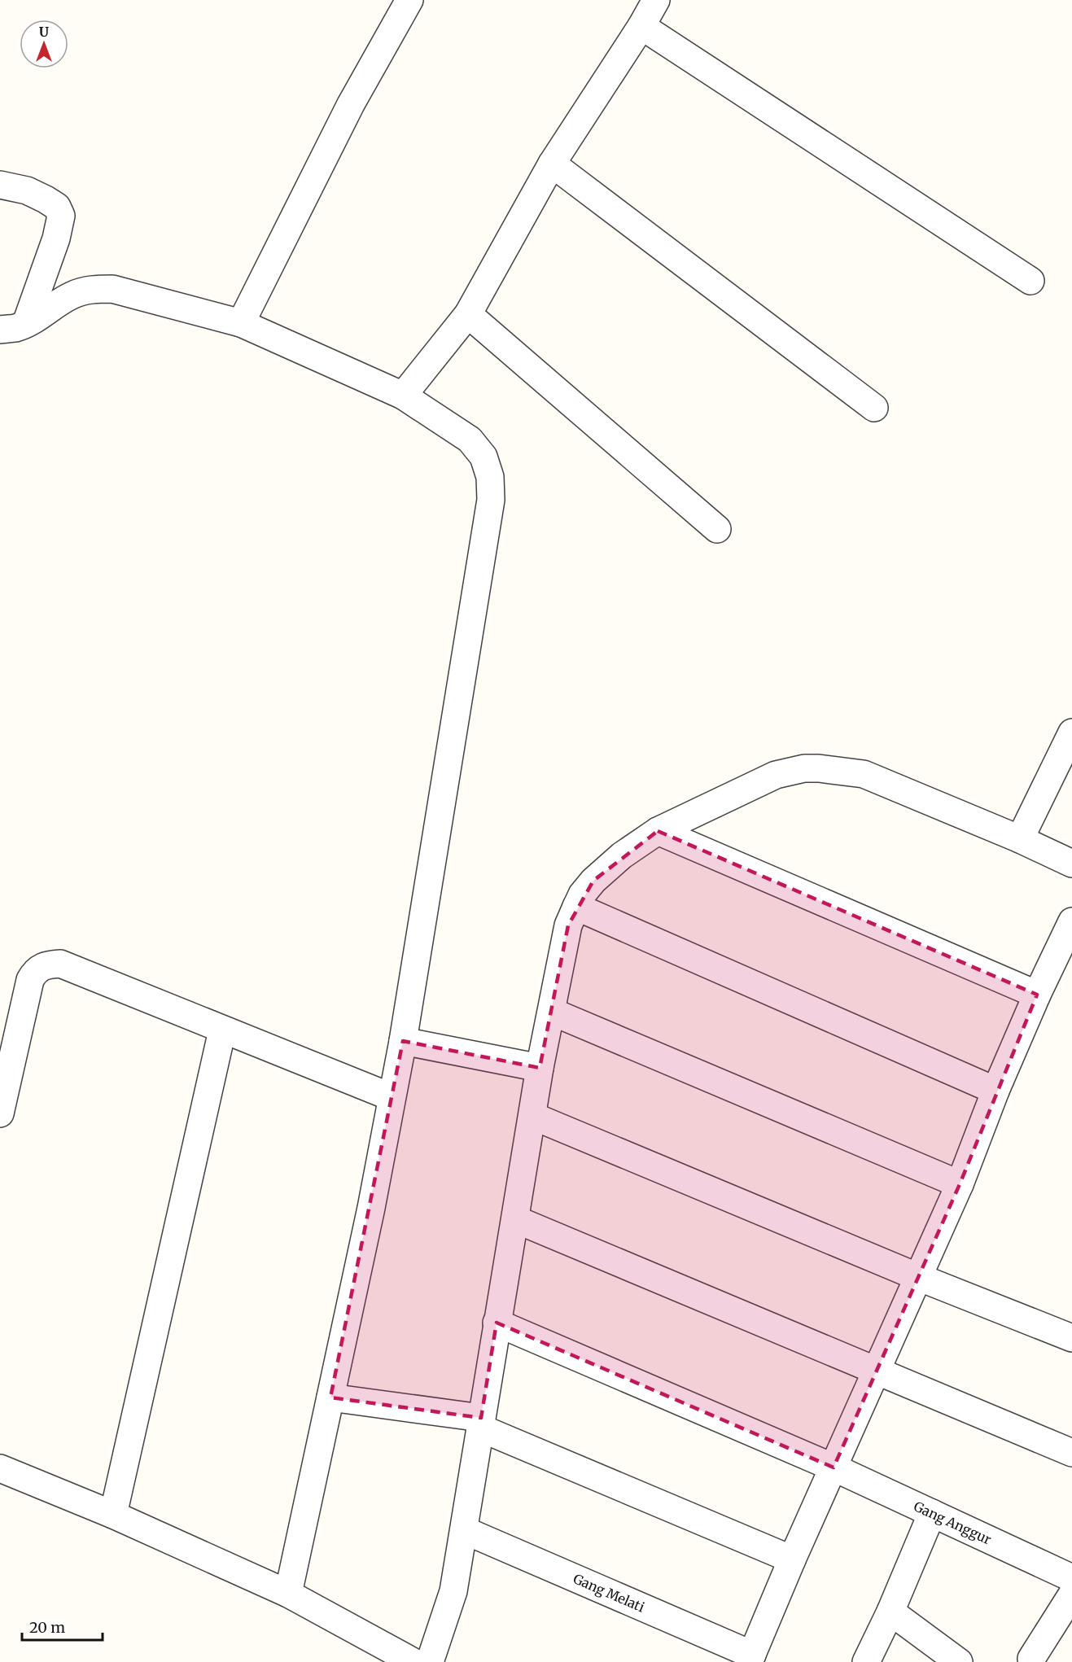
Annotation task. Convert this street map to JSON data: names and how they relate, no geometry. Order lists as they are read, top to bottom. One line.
{"streets":{"street":["Gang Anggur","Gang Melati"]},"scale_bar":"20 m","north":"top"}
